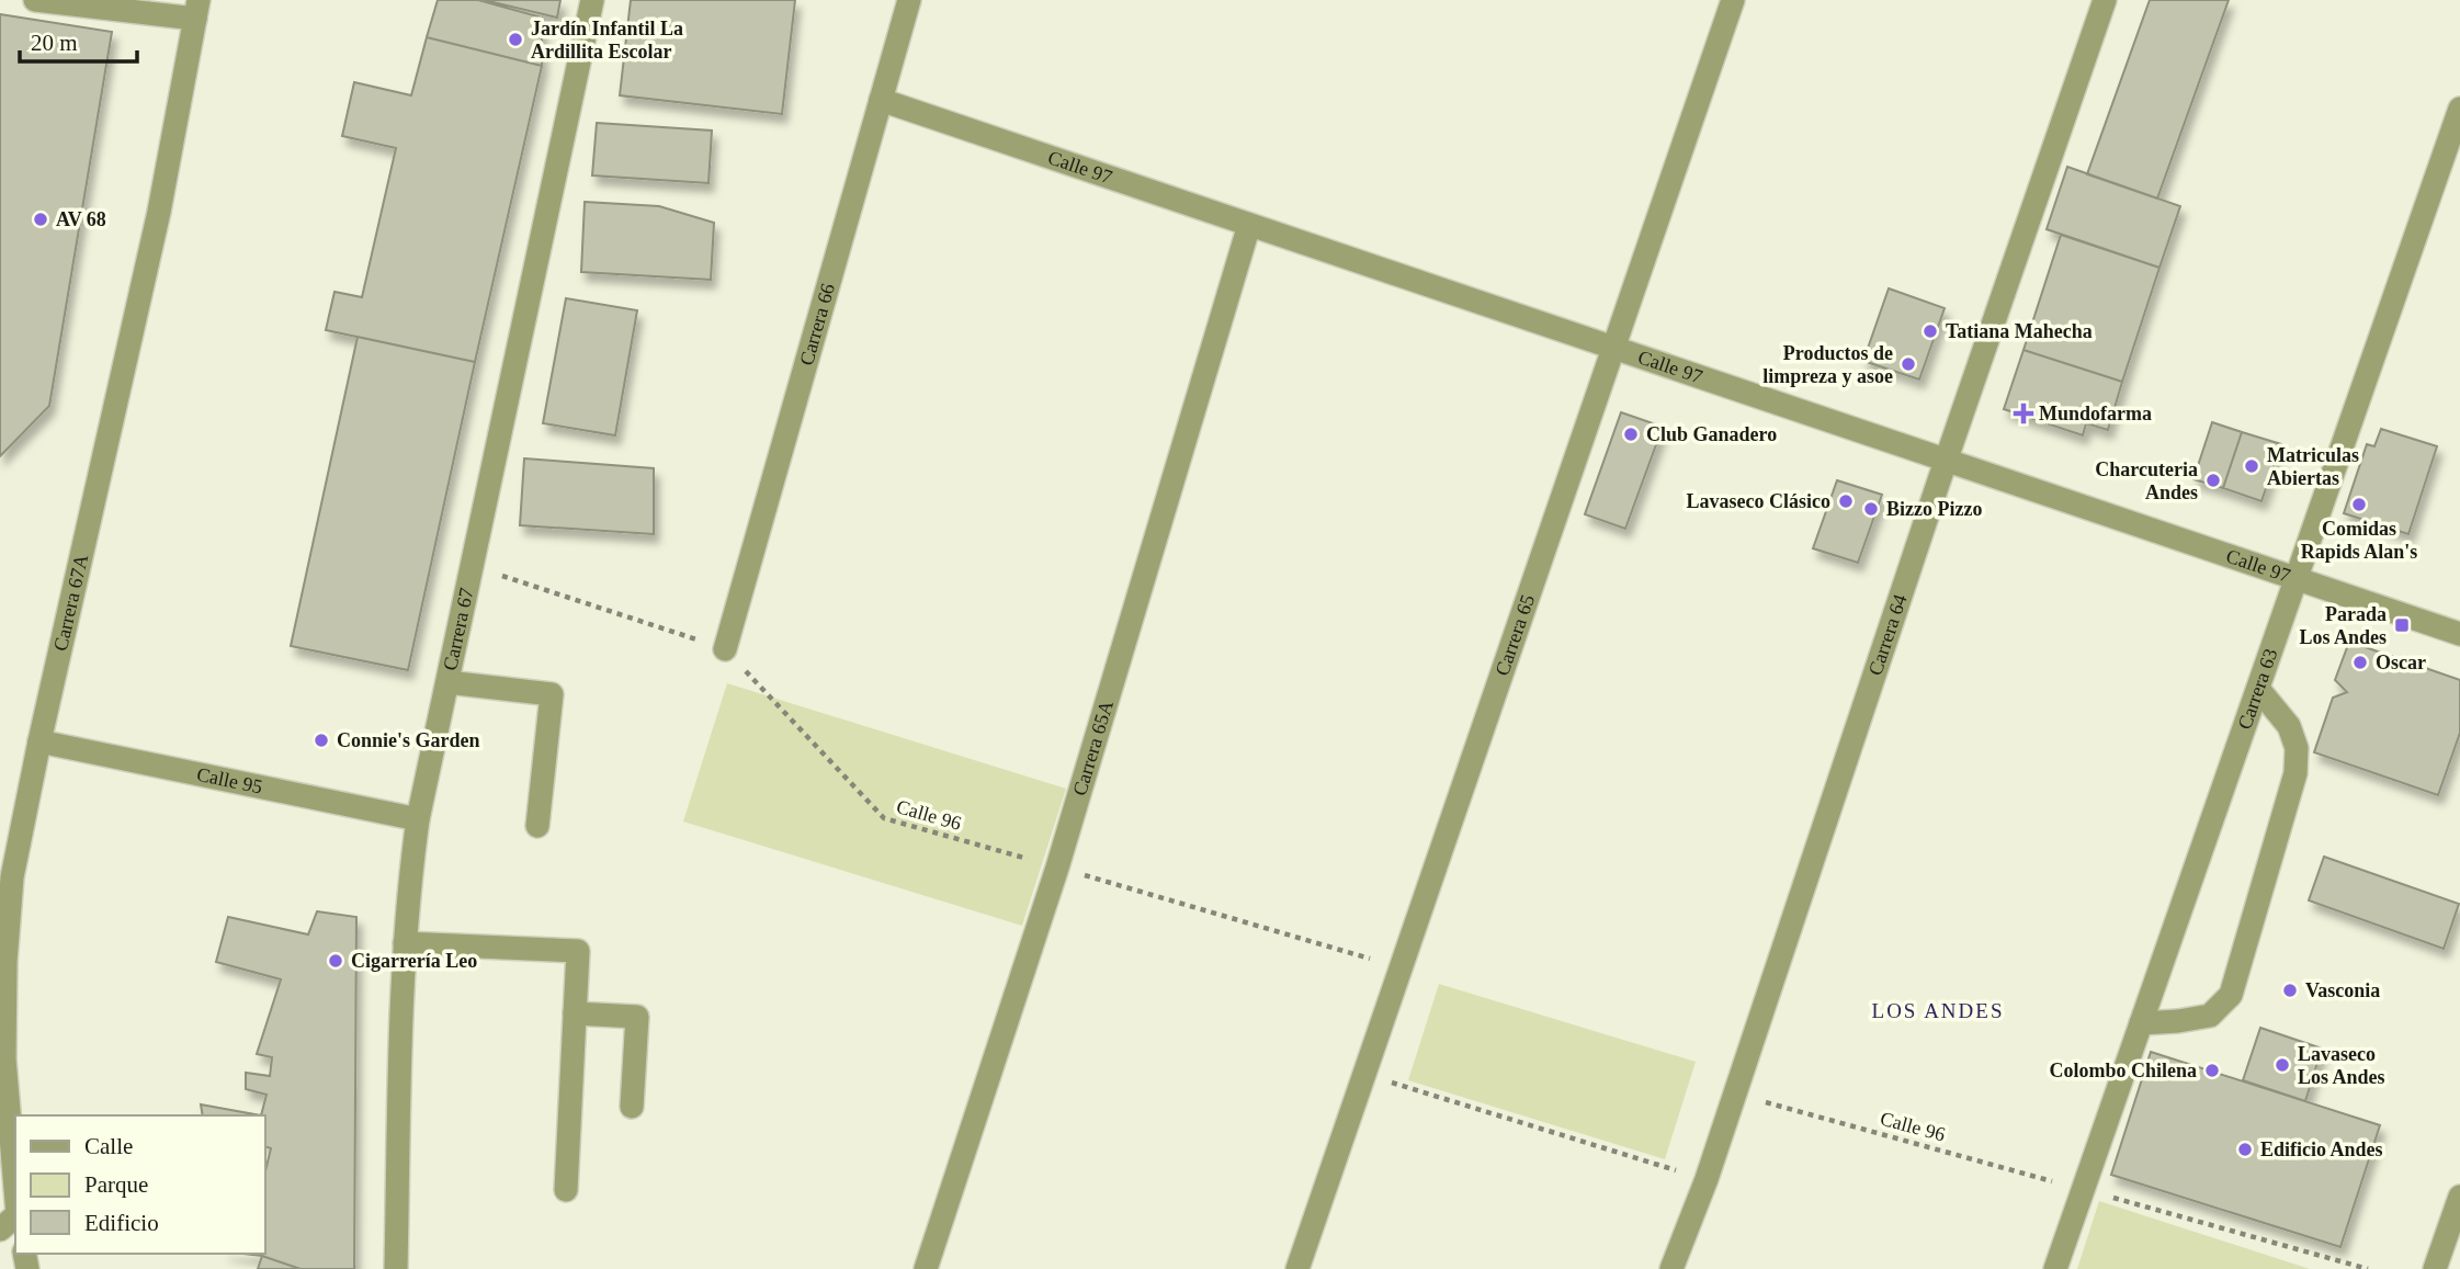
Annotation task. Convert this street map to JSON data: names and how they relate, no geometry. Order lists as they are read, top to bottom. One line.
{"streets":{"street":["Calle 97","Carrera 66","Carrera 67A","Carrera 67","Carrera 65","Carrera 64","Carrera 63","Carrera 65A","Calle 95"],"path":["Calle 96"]},"crossings":[["Calle 97","Carrera 66"],["Calle 97","Carrera 65"],["Calle 97","Carrera 64"],["Calle 97","Carrera 63"],["Calle 97","Carrera 65A"],["Carrera 66","Calle 96"],["Carrera 67A","Calle 95"],["Carrera 67","Calle 95"],["Carrera 67","Calle 96"],["Carrera 65","Calle 96"],["Carrera 64","Calle 96"],["Carrera 63","Calle 96"],["Carrera 65A","Calle 96"]],"districts":["LOS ANDES"],"places":{"other":["Jardín Infantil La Ardillita Escolar","AV 68","Tatiana Mahecha","Productos de limpreza y asoe","Club Ganadero","Matriculas Abiertas","Charcuteria Andes","Lavaseco Clásico","Comidas Rapids Alan's","Bizzo Pizzo","Oscar","Connie's Garden","Cigarrería Leo","Vasconia","Lavaseco Los Andes","Colombo Chilena","Edificio Andes"],"health":["Mundofarma"],"transit":["Parada Los Andes"]},"legend":["Calle","Parque","Edificio"],"scale_bar":"20 m"}
